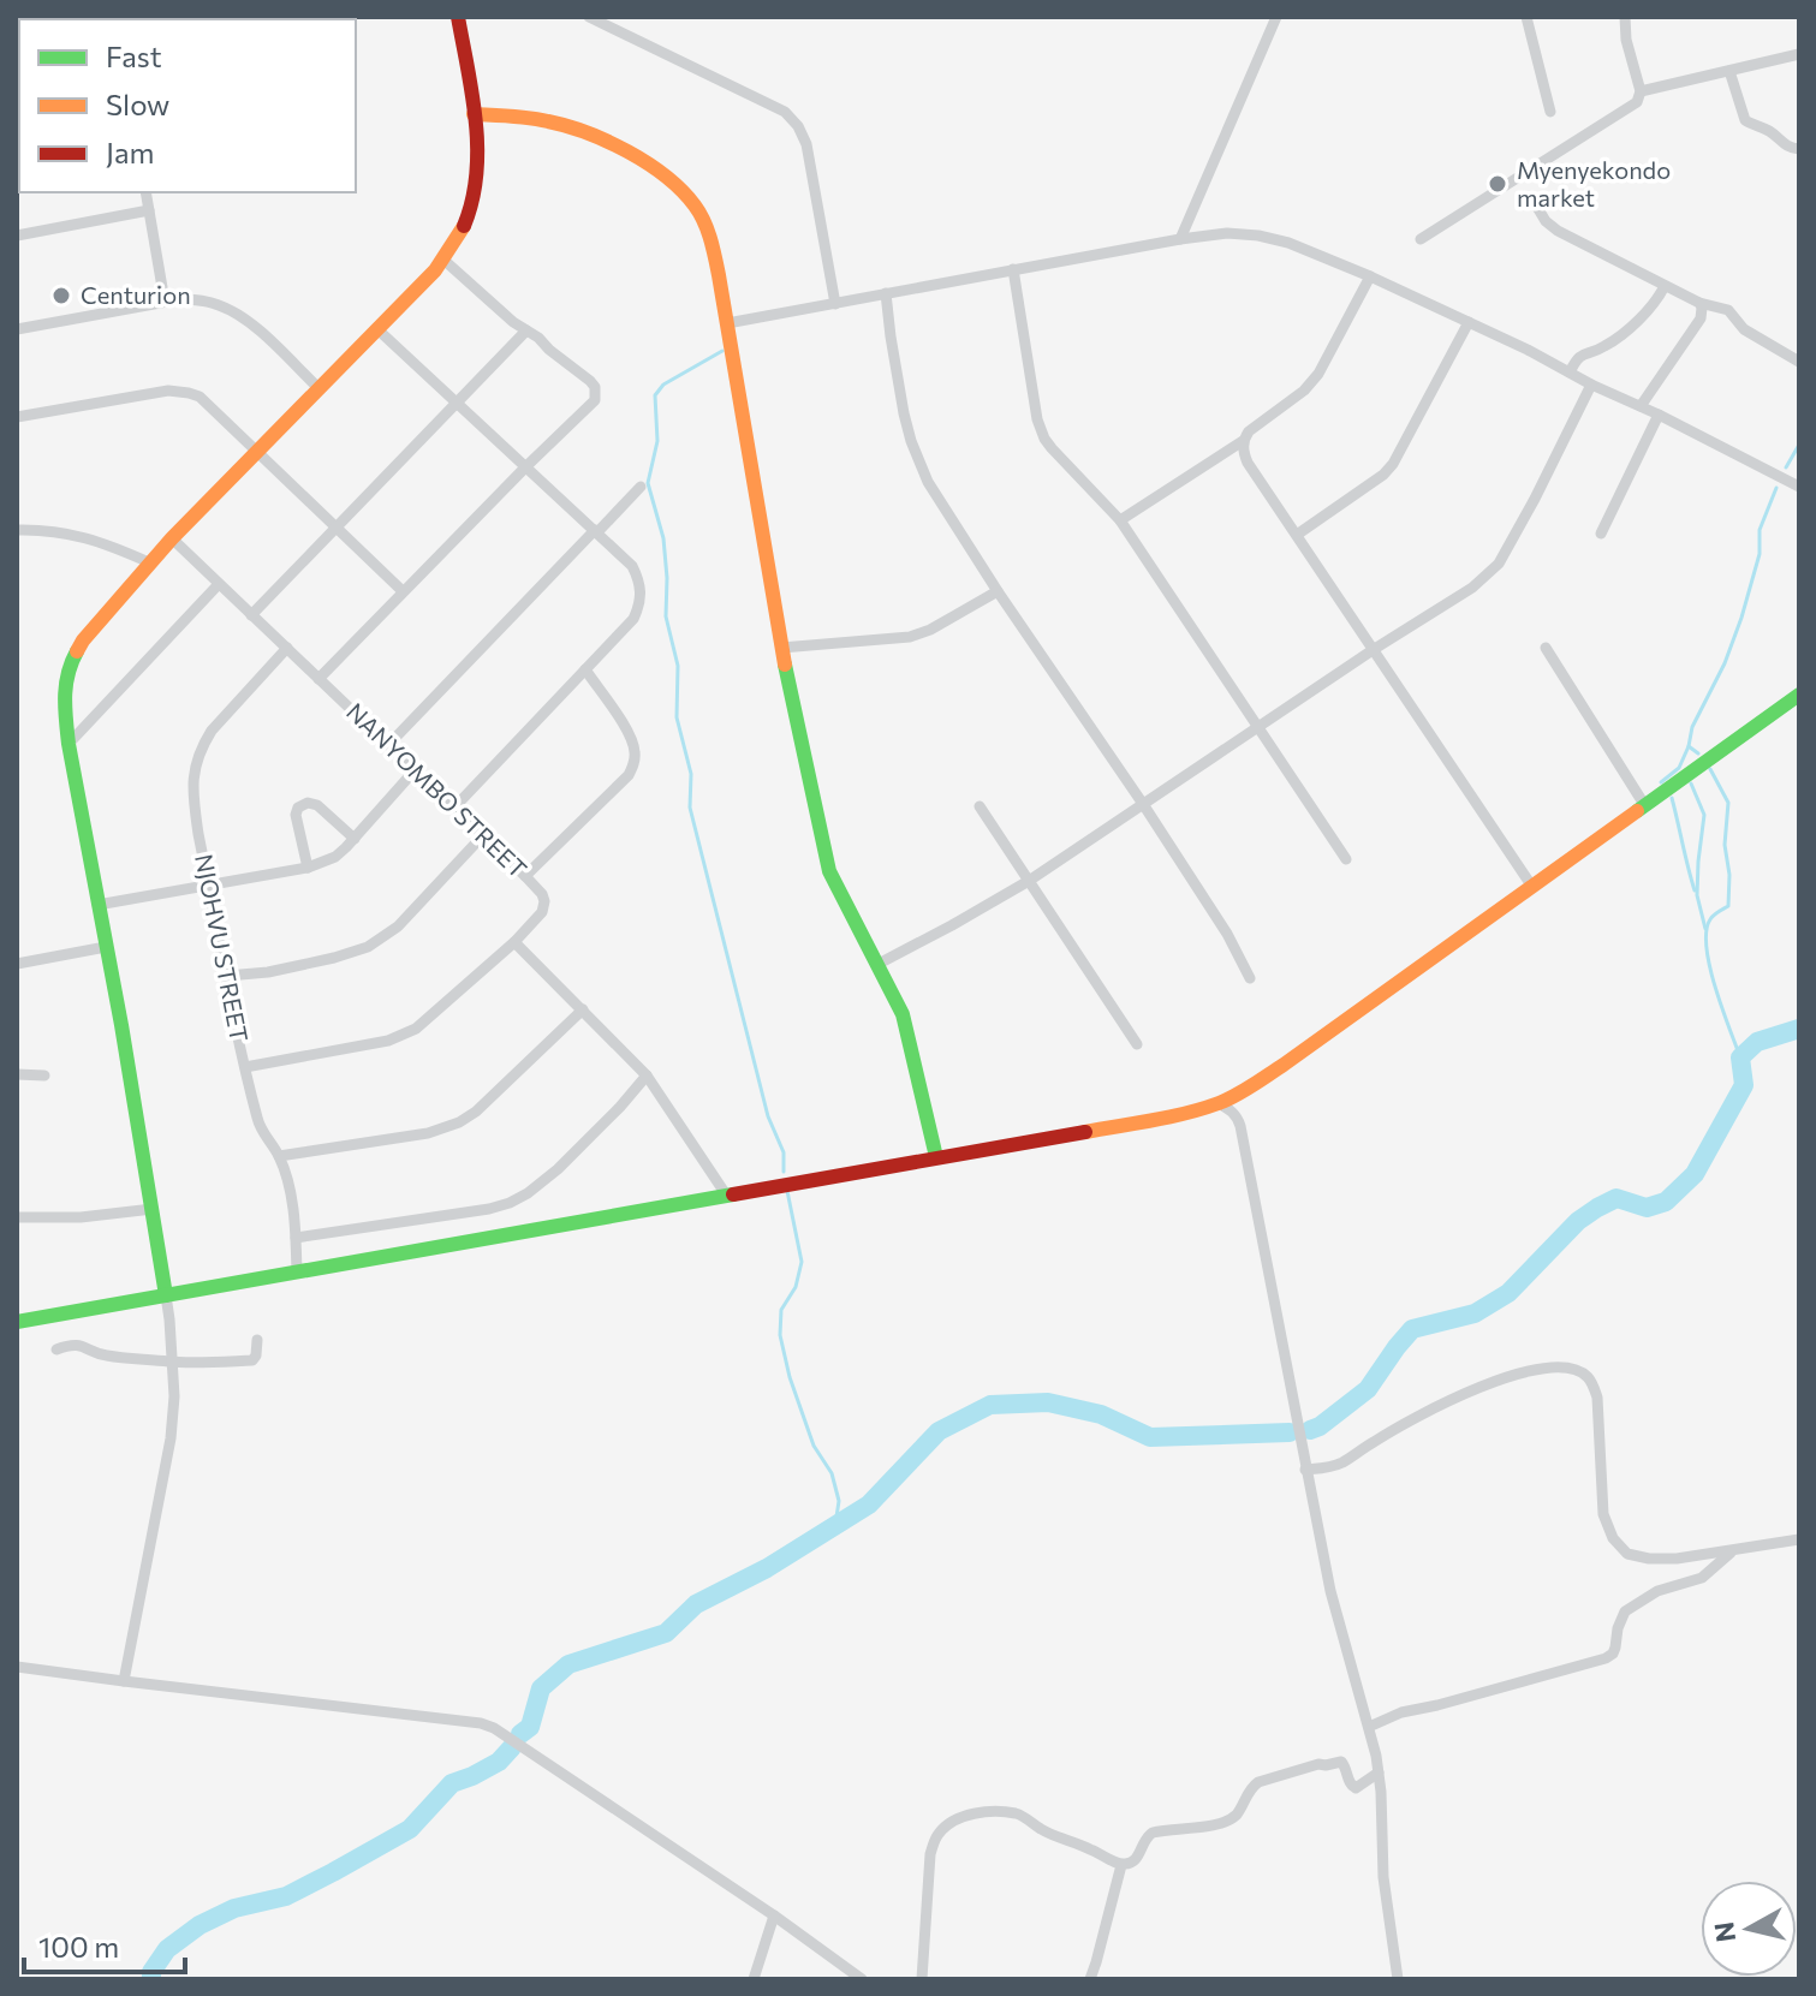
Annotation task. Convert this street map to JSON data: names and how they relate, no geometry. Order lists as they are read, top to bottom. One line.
{"streets":{"street":["NANYOMBO STREET","NJOHVU STREET"]},"crossings":[["NANYOMBO STREET","NJOHVU STREET"]],"places":["Myenyekondo market","Centurion"],"legend":["Fast","Slow","Jam"],"scale_bar":"100 m","north":"left"}
